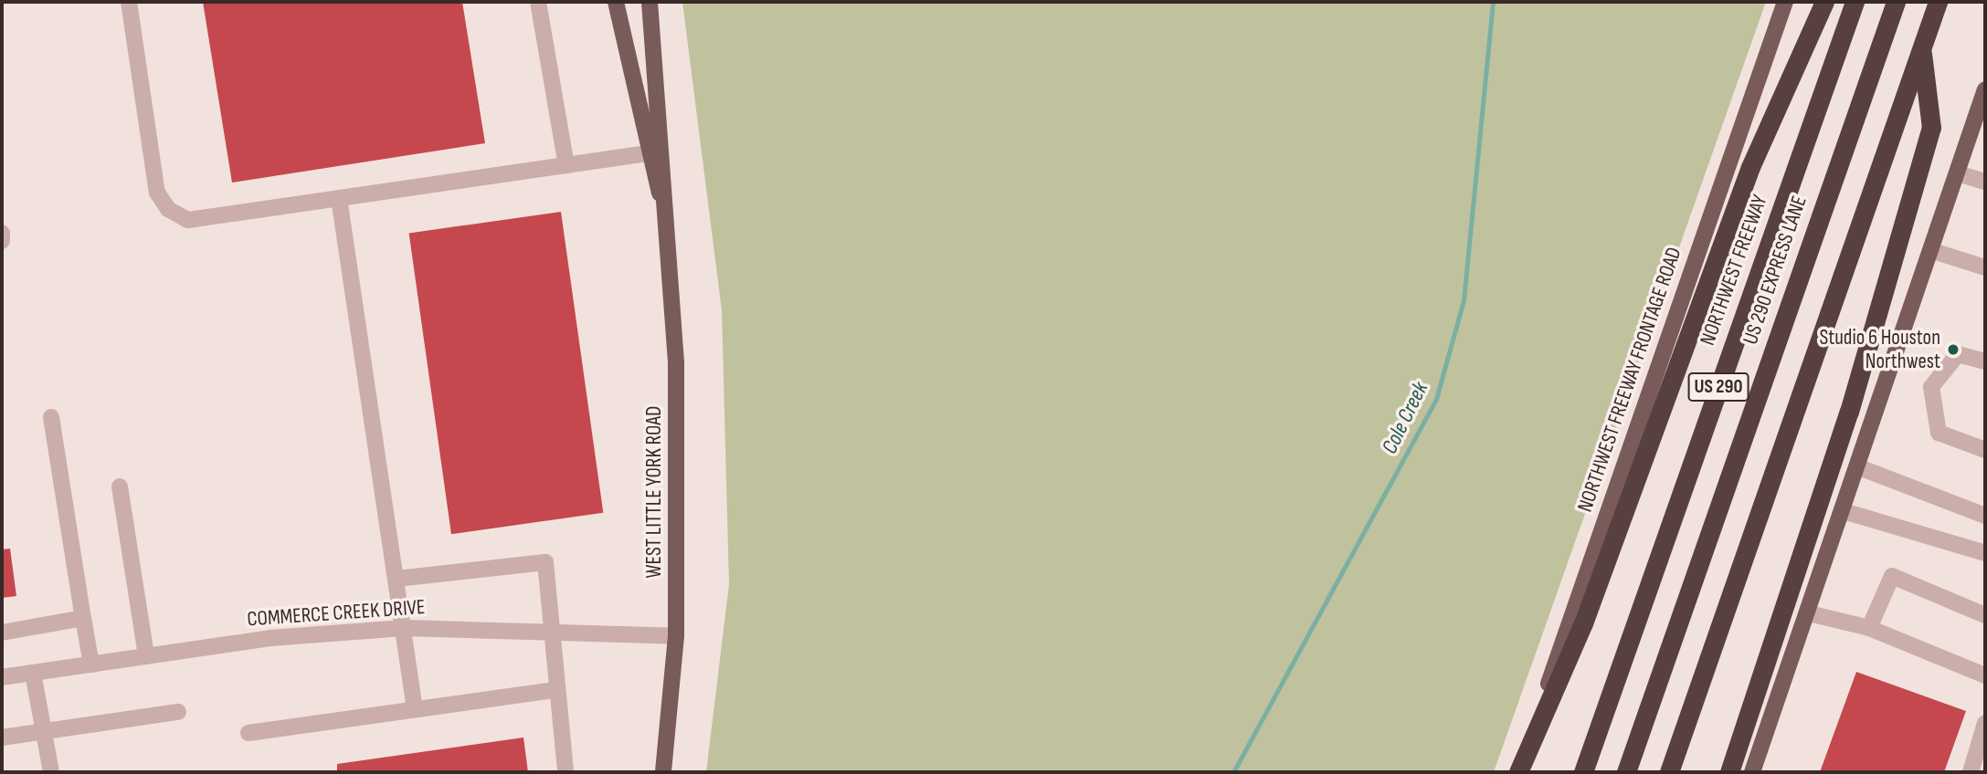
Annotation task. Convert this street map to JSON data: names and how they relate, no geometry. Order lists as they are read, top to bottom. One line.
{"streets":{"highway":["NORTHWEST FREEWAY","US 290 EXPRESS LANE","US 290"],"main road":["NORTHWEST FREEWAY FRONTAGE ROAD","WEST LITTLE YORK ROAD"],"street":["COMMERCE CREEK DRIVE"]},"crossings":[["WEST LITTLE YORK ROAD","COMMERCE CREEK DRIVE"]],"water":["Cole Creek"],"places":["Studio 6 Houston Northwest"]}
